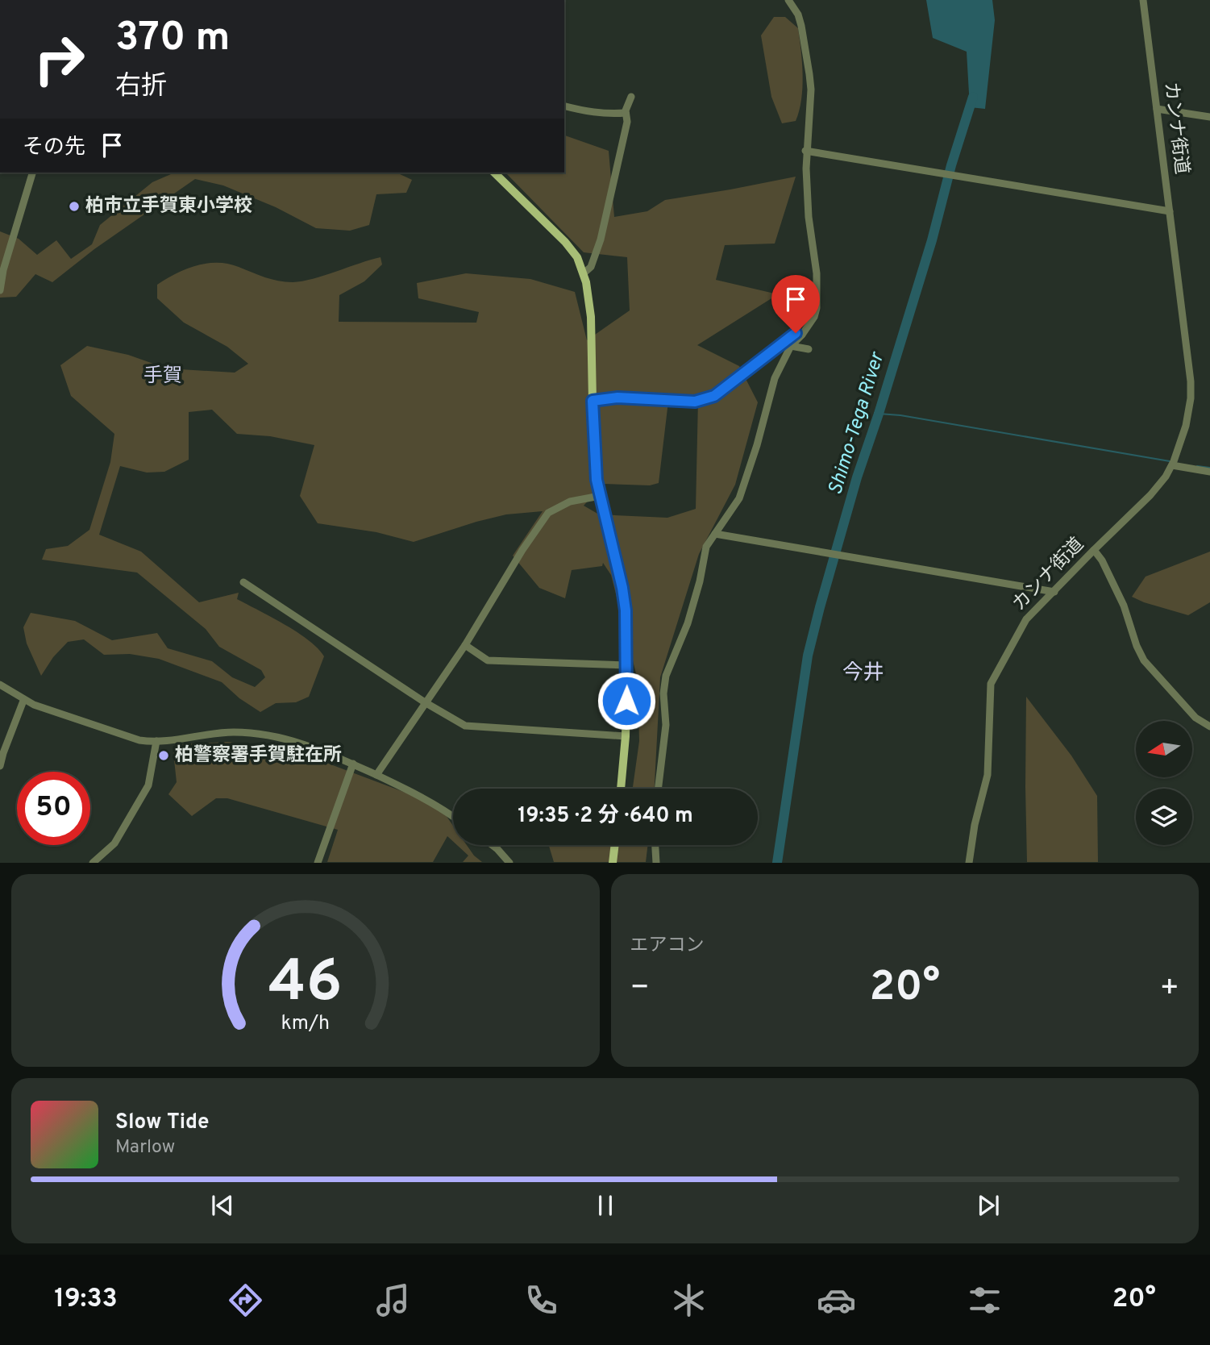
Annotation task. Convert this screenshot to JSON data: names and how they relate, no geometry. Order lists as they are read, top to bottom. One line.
{"streets":{"street":["カンナ街道"]},"districts":["手賀","今井"],"water":["Shimo-Tega River"],"places":["柏市立手賀東小学校","柏警察署手賀駐在所"],"north":"left","page":{"turn":["370 m","右折"],"then":"その先","limit":"50","trip":"19:35 · 2 分 · 640 m","tile":"エアコン","heat":["−","20°","+"],"song":["Slow Tide","Marlow"],"tabs":["19:33","20°"],"gauge":["46","km/h"]}}
